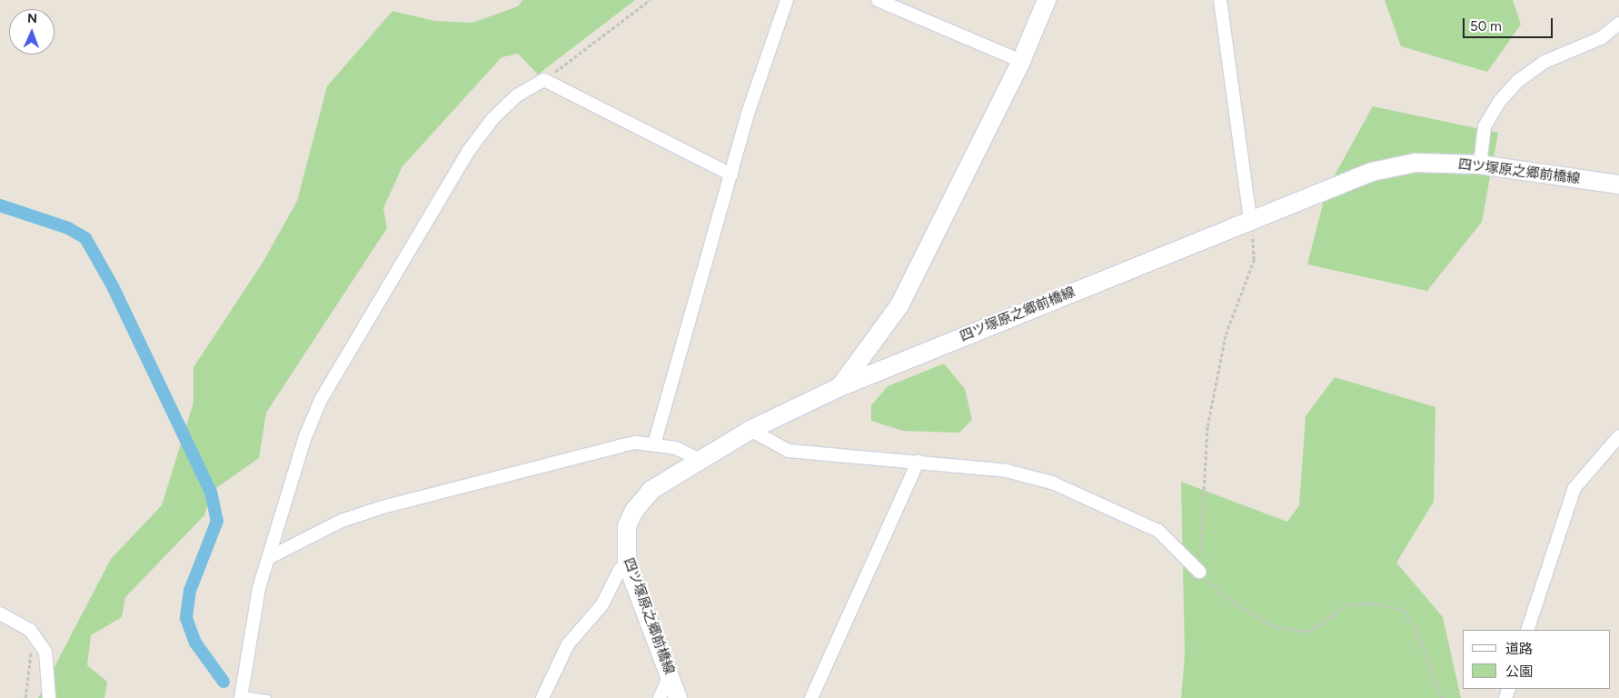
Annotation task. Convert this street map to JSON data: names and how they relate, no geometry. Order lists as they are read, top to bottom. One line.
{"streets":{"main road":["四ツ塚原之郷前橋線"]},"legend":["道路","公園"],"scale_bar":"50 m","north":"top"}
